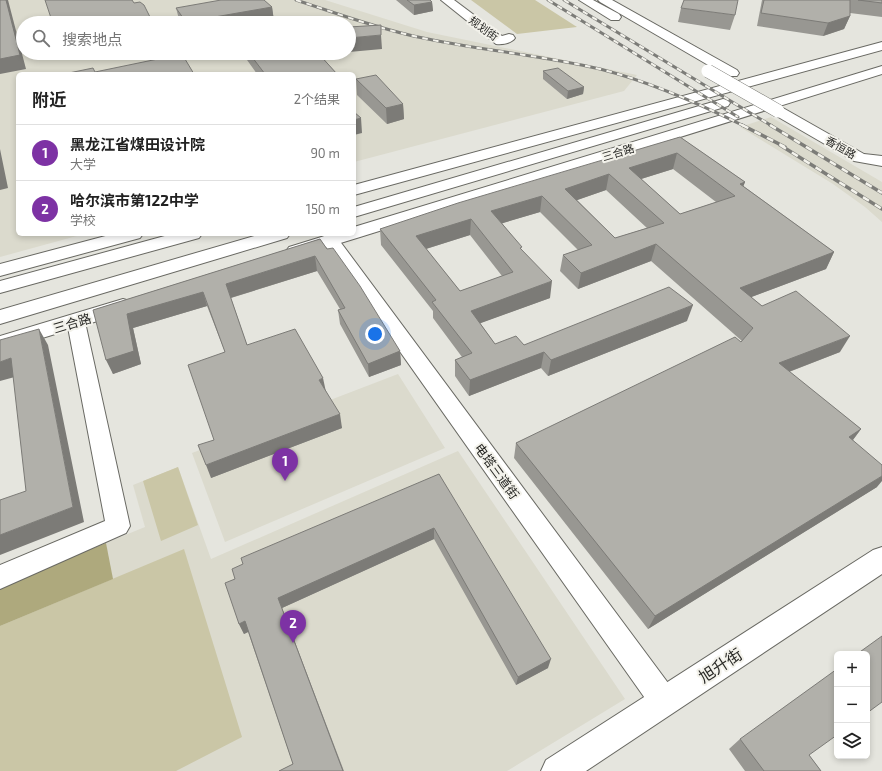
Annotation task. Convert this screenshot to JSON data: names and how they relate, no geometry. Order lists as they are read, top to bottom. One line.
{"streets":{"main road":["规划街","香恒路","三合路","旭升街"],"street":["电塔三道街"]},"crossings":[["电塔三道街","旭升街"]],"page":{"search":"搜索地点","heading":["附近","2个结果"],"list":[{"mark":"1","name":"黑龙江省煤田设计院","note":"大学","value":"90 m"},{"mark":"2","name":"哈尔滨市第122中学","note":"学校","value":"150 m"}],"pins":["1","2"],"map_buttons":["+","−"]}}
